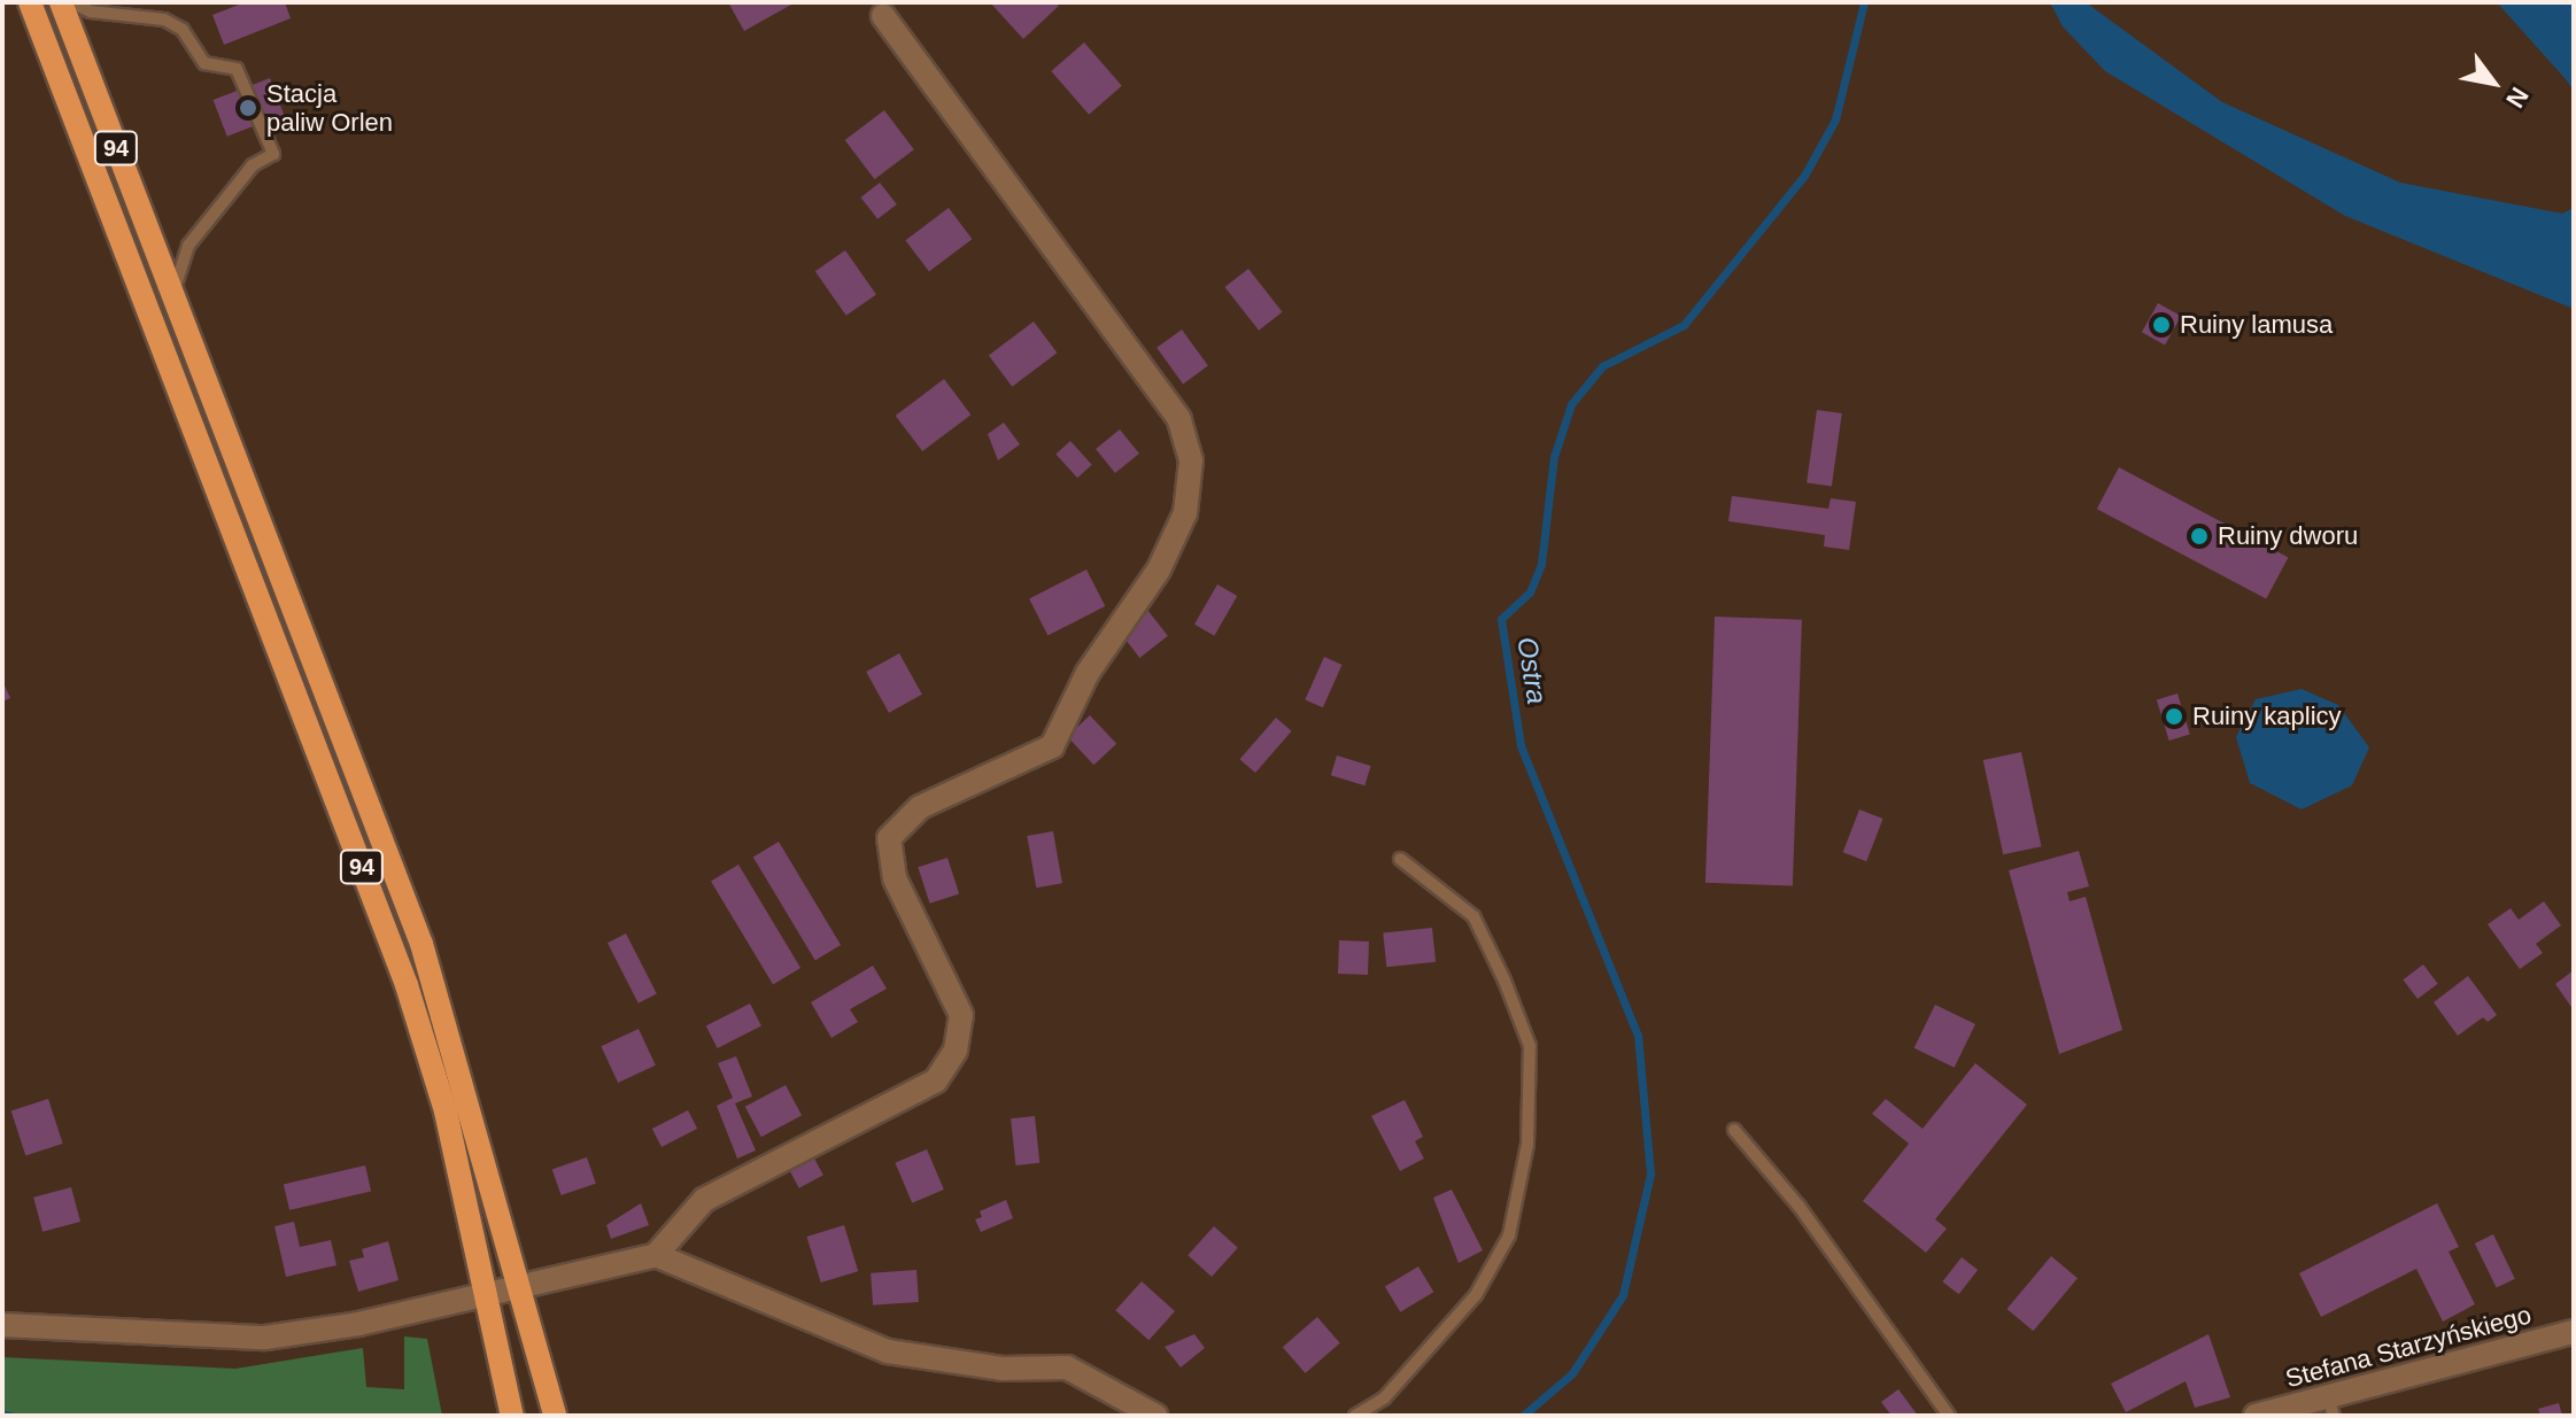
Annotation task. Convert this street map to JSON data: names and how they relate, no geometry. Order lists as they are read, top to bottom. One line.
{"streets":{"main road":["94"],"street":["Stefana Starzyńskiego"]},"water":["Ostra"],"places":["Stacja paliw Orlen","Ruiny lamusa","Ruiny dworu","Ruiny kaplicy"],"north":"bottom right"}
